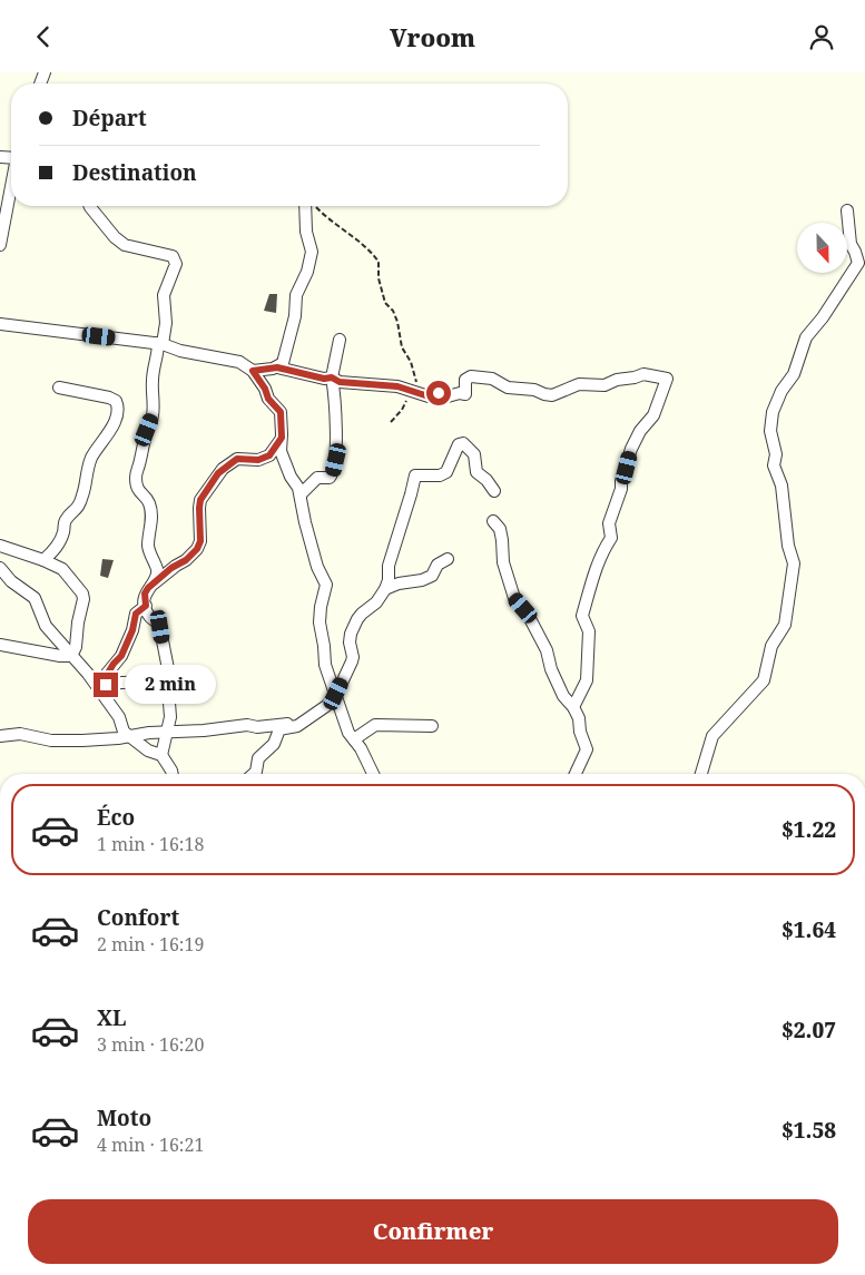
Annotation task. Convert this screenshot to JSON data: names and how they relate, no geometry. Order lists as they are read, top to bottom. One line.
{"north":"bottom","page":{"header":"Vroom","banner":["Départ","Destination"],"bubble":"2 min","list":[{"name":"Éco","note":"1 min · 16:18","value":"$1.22"},{"name":"Confort","note":"2 min · 16:19","value":"$1.64"},{"name":"XL","note":"3 min · 16:20","value":"$2.07"},{"name":"Moto","note":"4 min · 16:21","value":"$1.58"}],"buttons":"Confirmer"}}
